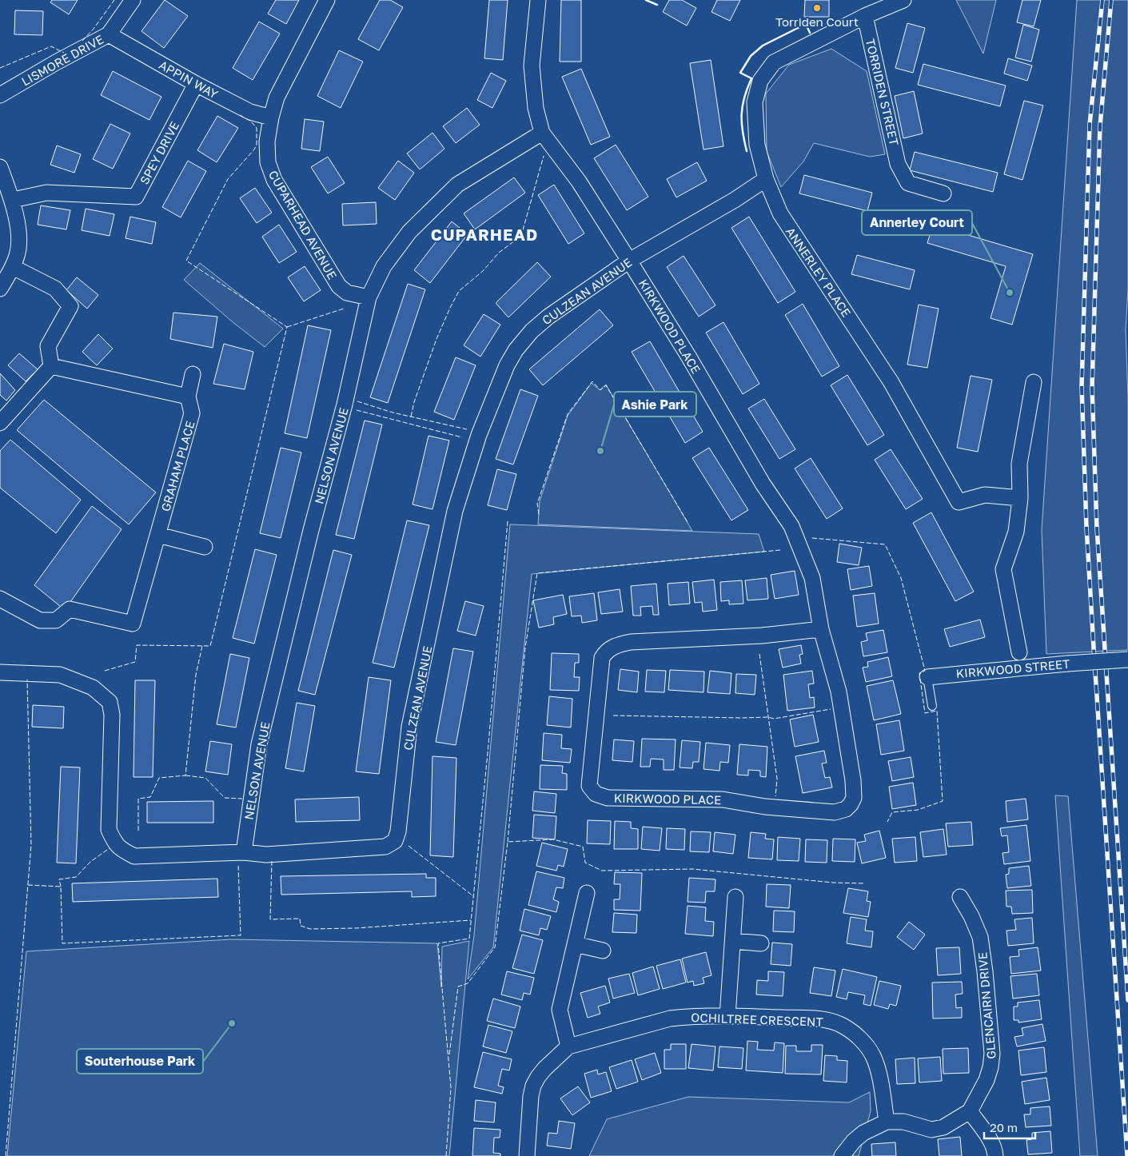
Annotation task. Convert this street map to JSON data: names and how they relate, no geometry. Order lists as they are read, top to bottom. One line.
{"streets":{"street":["LISMORE DRIVE","APPIN WAY","TORRIDEN STREET","SPEY DRIVE","CUPARHEAD AVENUE","ANNERLEY PLACE","CULZEAN AVENUE","KIRKWOOD PLACE","NELSON AVENUE","GRAHAM PLACE","KIRKWOOD STREET","GLENCAIRN DRIVE","OCHILTREE CRESCENT"]},"crossings":[["LISMORE DRIVE","APPIN WAY"],["APPIN WAY","SPEY DRIVE"],["APPIN WAY","CUPARHEAD AVENUE"],["TORRIDEN STREET","ANNERLEY PLACE"],["CUPARHEAD AVENUE","NELSON AVENUE"],["ANNERLEY PLACE","CULZEAN AVENUE"],["CULZEAN AVENUE","KIRKWOOD PLACE"],["CULZEAN AVENUE","NELSON AVENUE"],["KIRKWOOD PLACE","NELSON AVENUE"]],"districts":["CUPARHEAD"],"places":["Torriden Court","Annerley Court","Ashie Park","Souterhouse Park"],"scale_bar":"20 m"}
